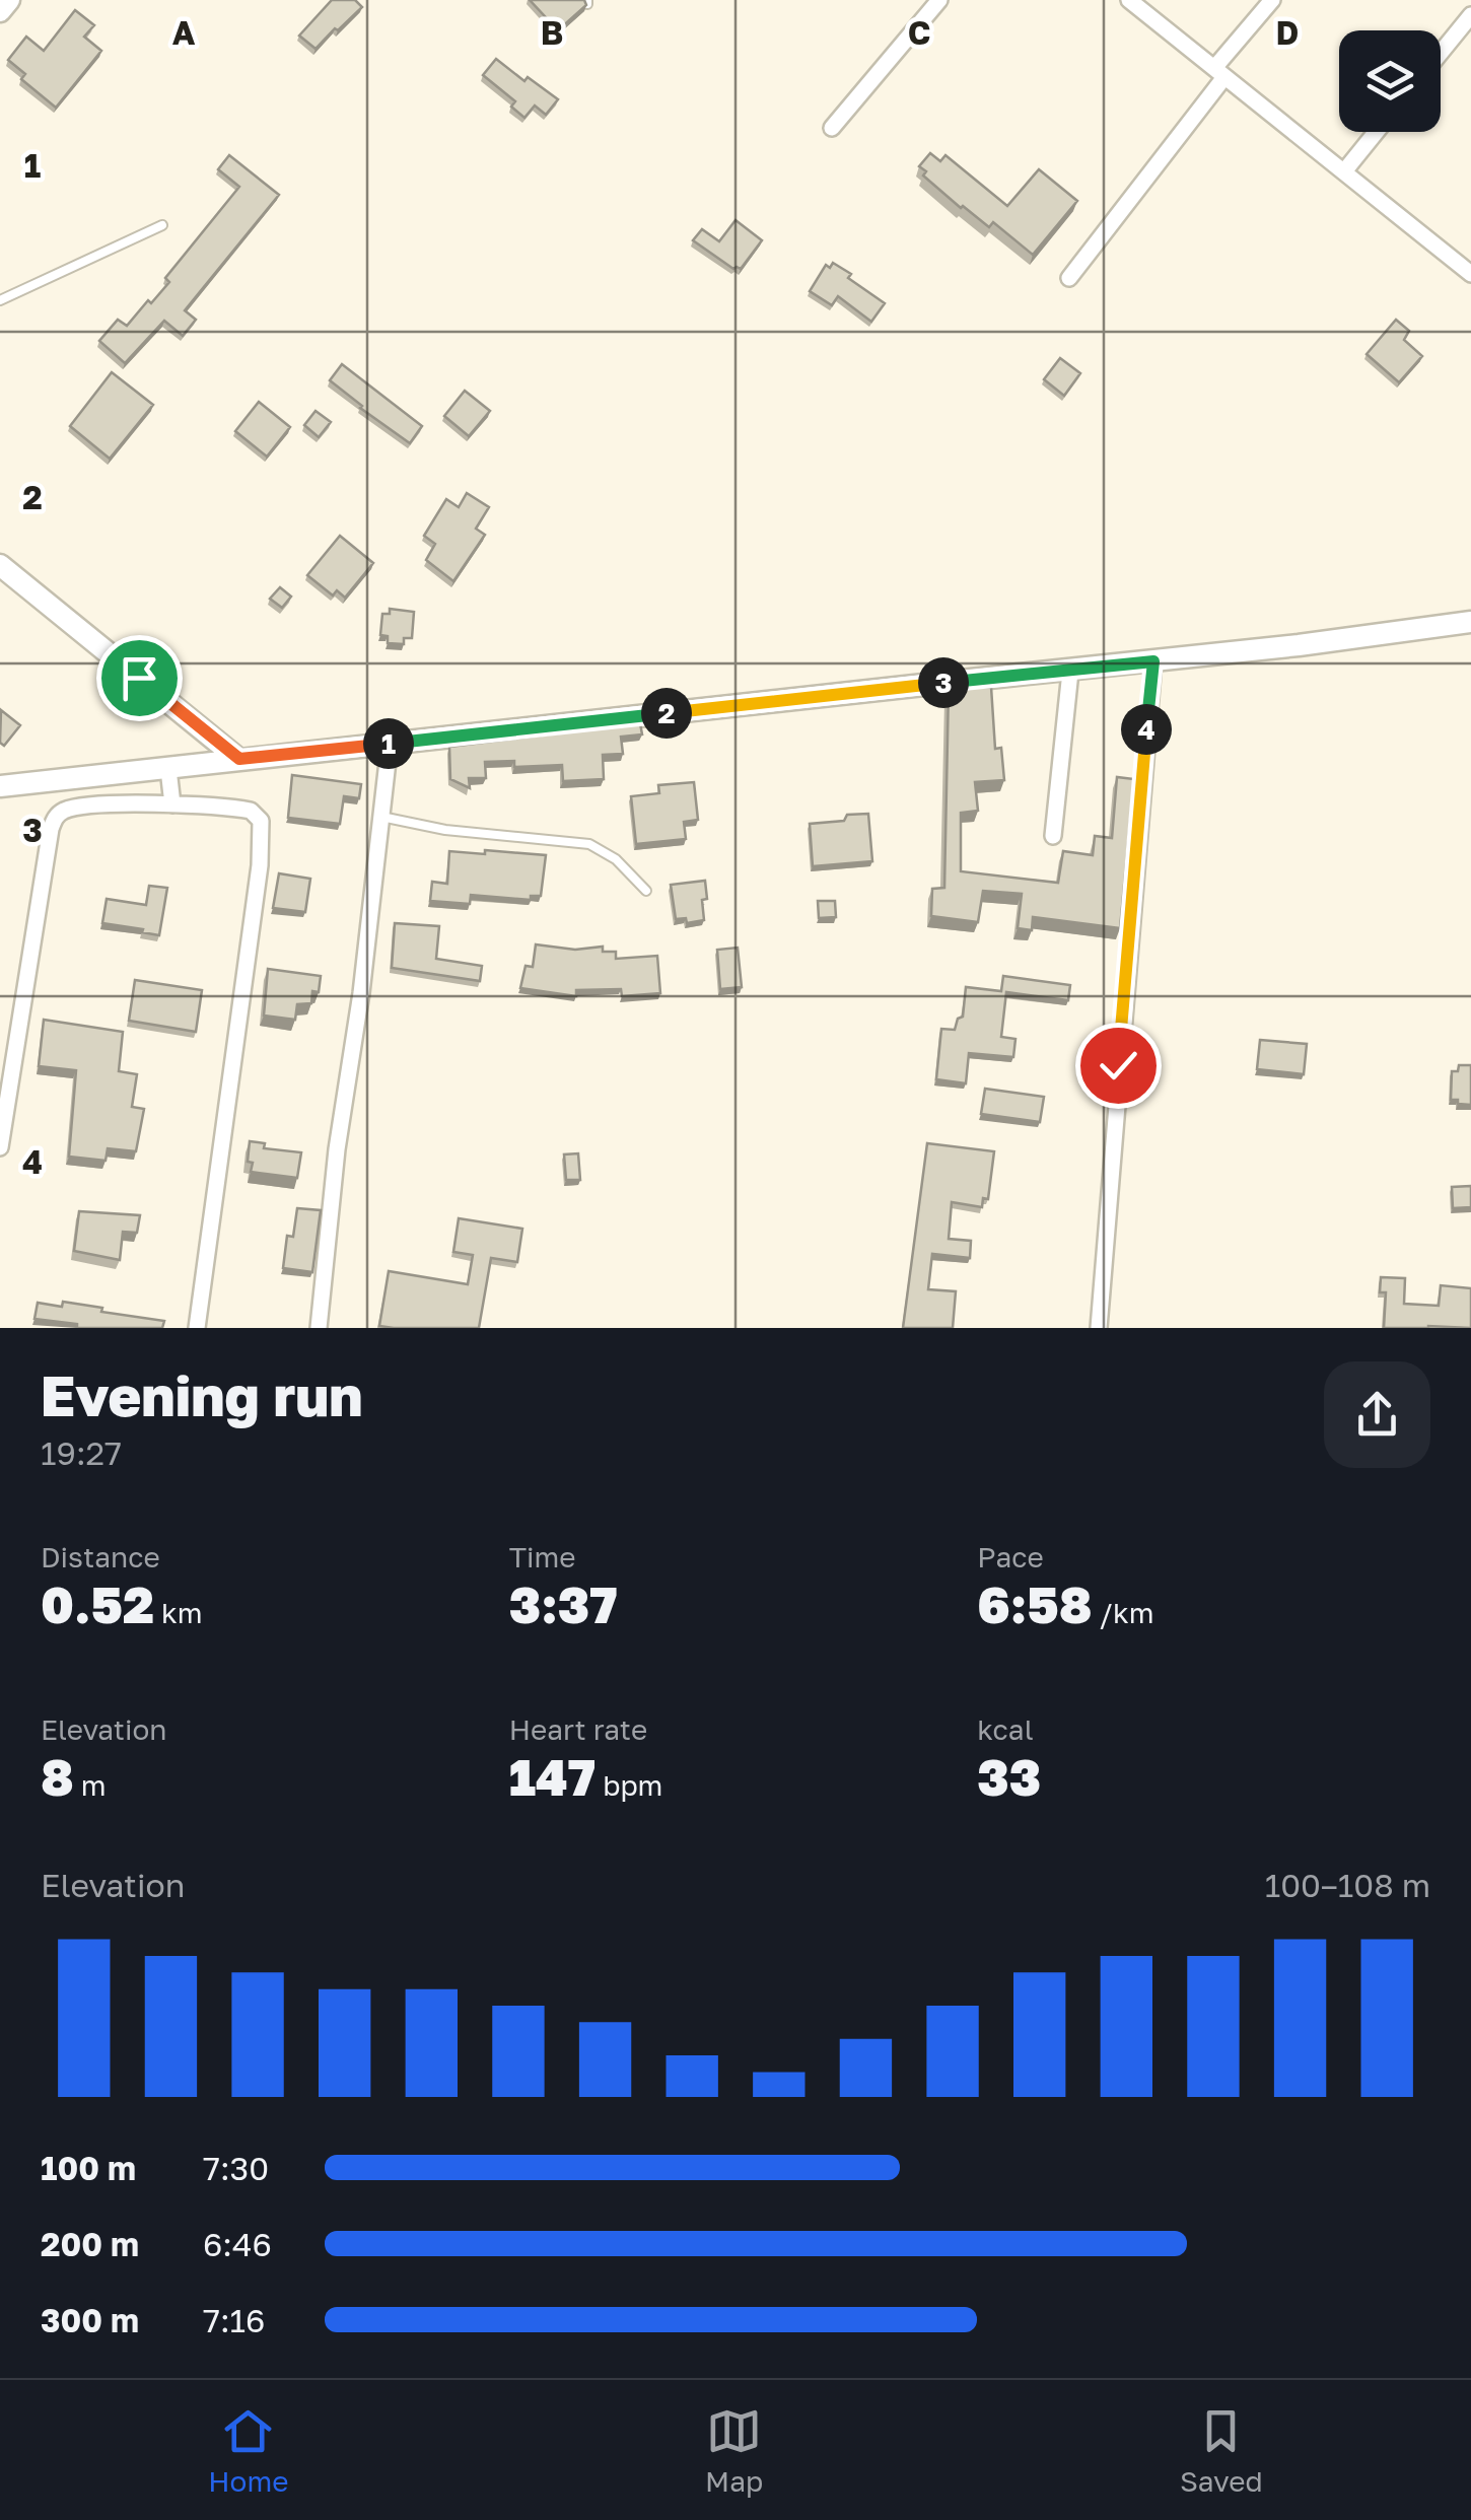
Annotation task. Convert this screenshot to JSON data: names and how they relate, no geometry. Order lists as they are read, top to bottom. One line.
{"page":{"pins":["3","2","4","1"],"heading":["Evening run","19:27"],"stats":[["Distance","0.52 km"],["Time","3:37"],["Pace","6:58 /km"],["Elevation","8 m"],["Heart rate","147 bpm"],["kcal","33"]],"chart":["Elevation","100–108 m"],"list":[{"name":"100 m","note":"7:30"},{"name":"200 m","note":"6:46"},{"name":"300 m","note":"7:16"}],"tabs":["Home","Map","Saved"]},"grid":{"columns":["A","B","C","D"],"rows":["1","2","3","4"]}}
